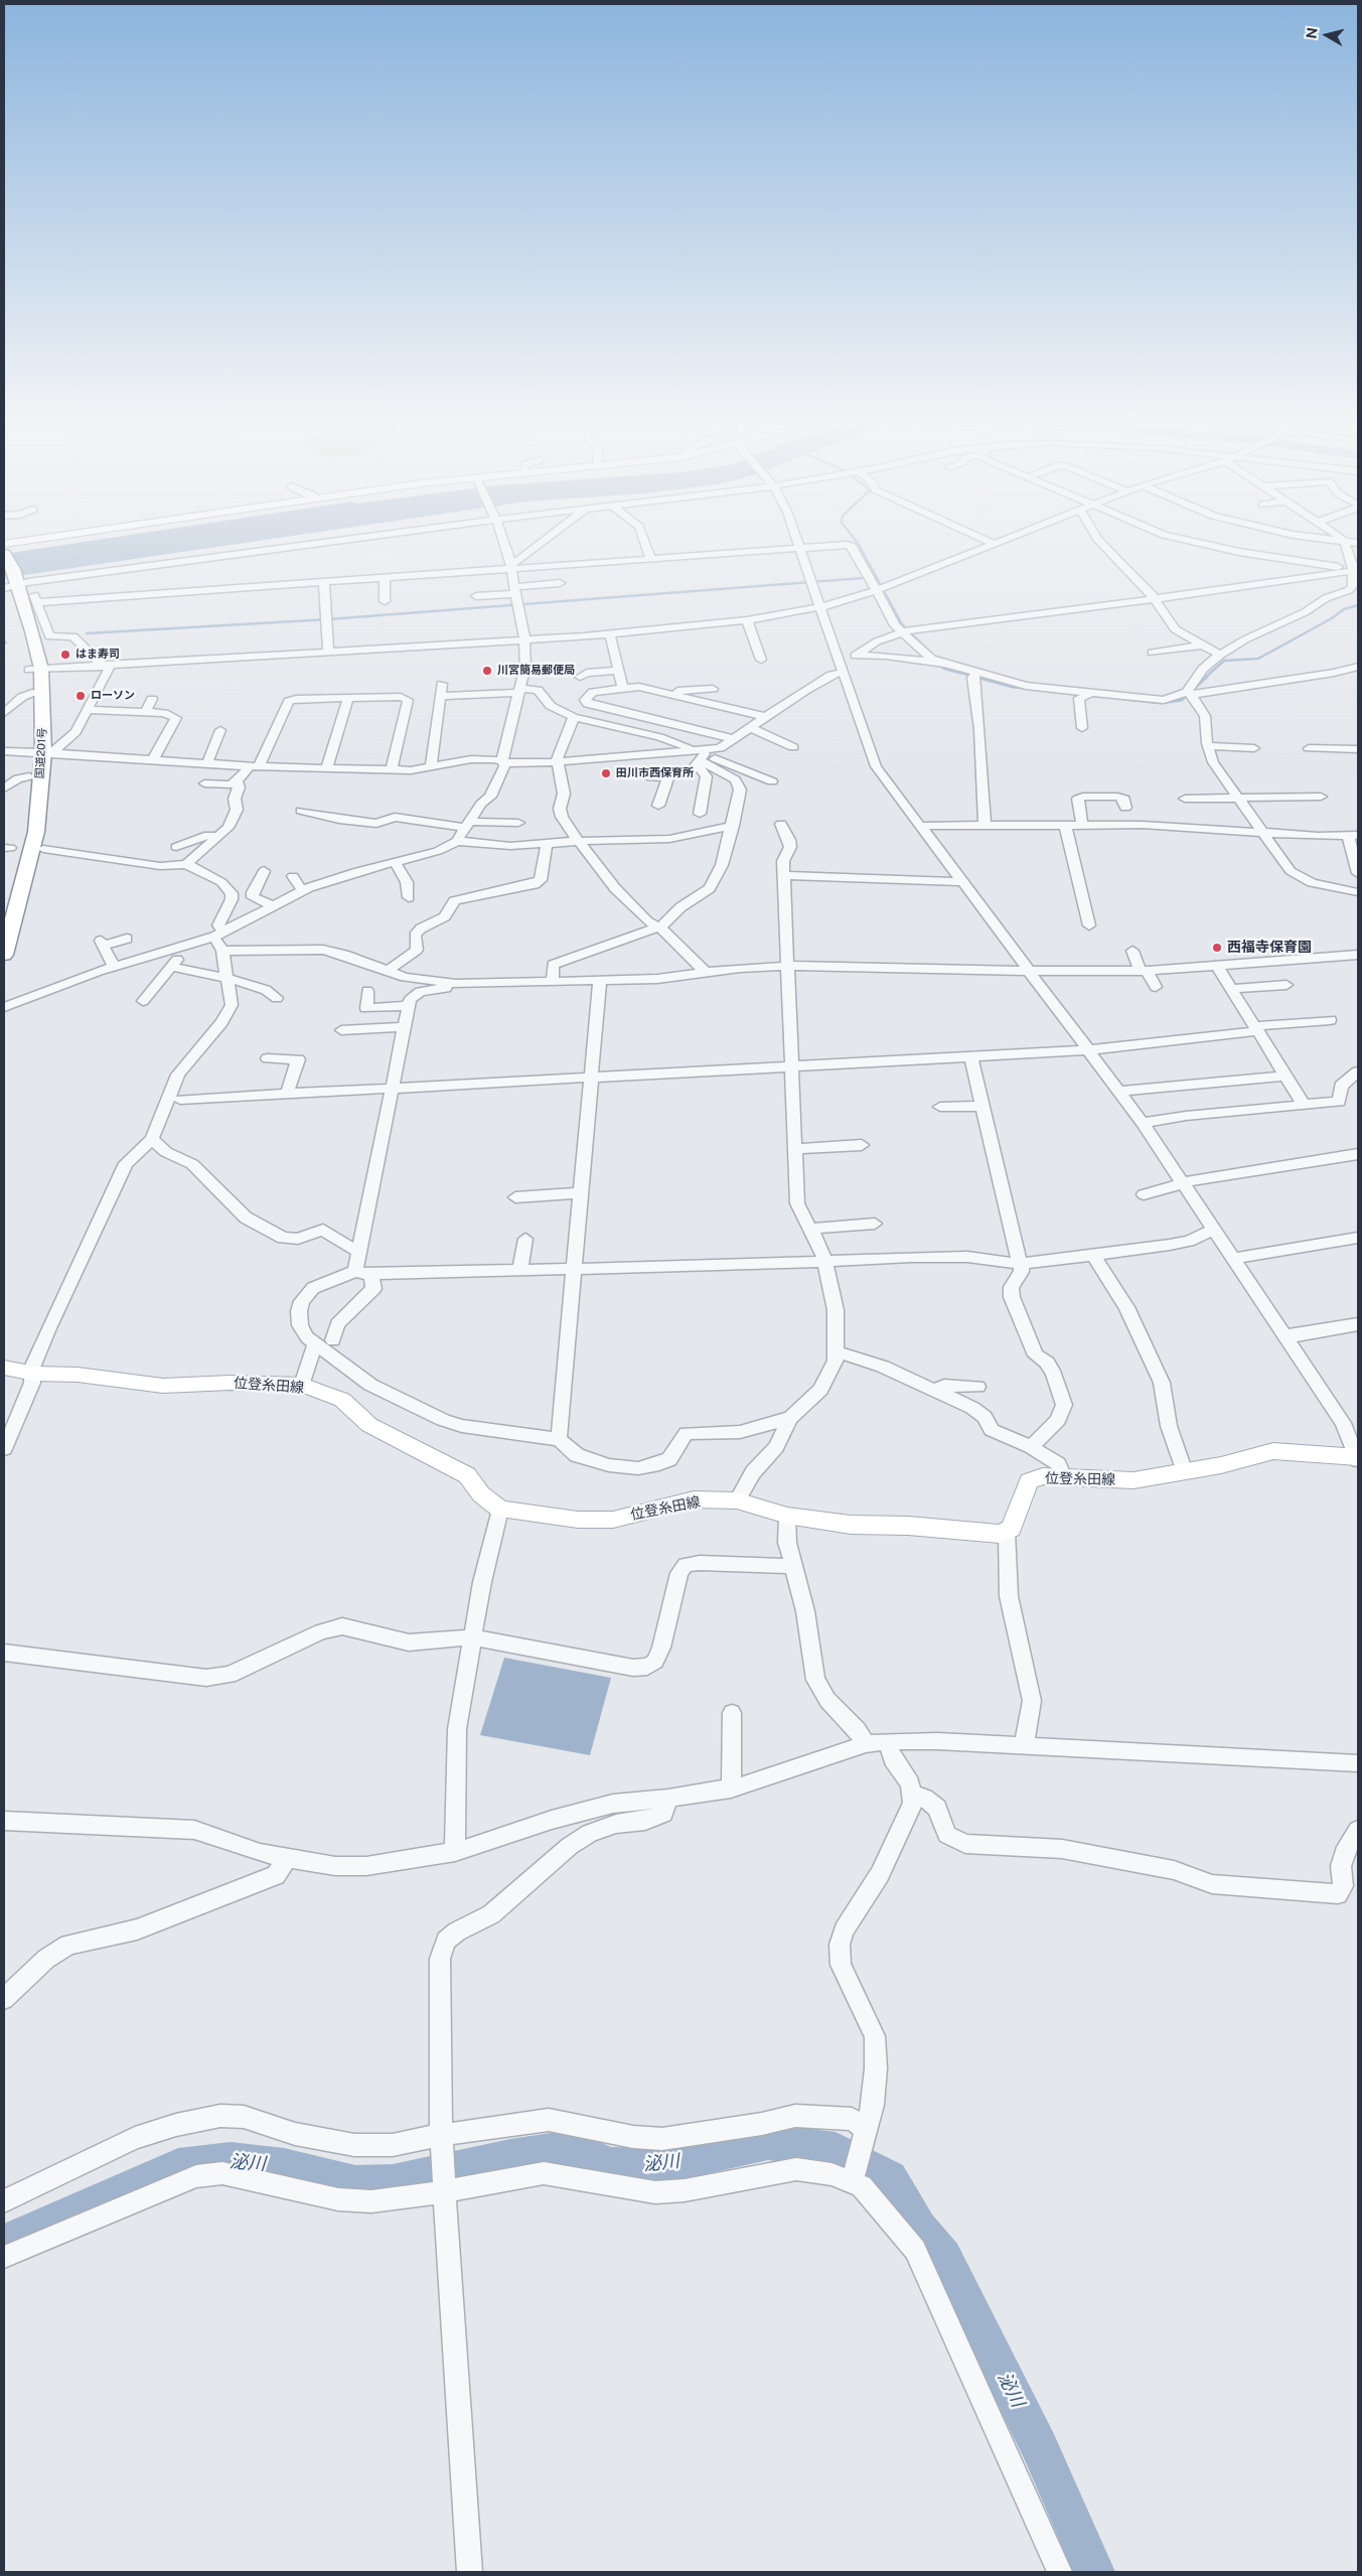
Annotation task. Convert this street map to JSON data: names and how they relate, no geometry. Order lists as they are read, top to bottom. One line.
{"streets":{"highway":["国道201号"],"main road":["位登糸田線"]},"water":["泌川"],"places":["はま寿司","川宮簡易郵便局","ローソン","田川市西保育所","西福寺保育園"],"north":"left"}
